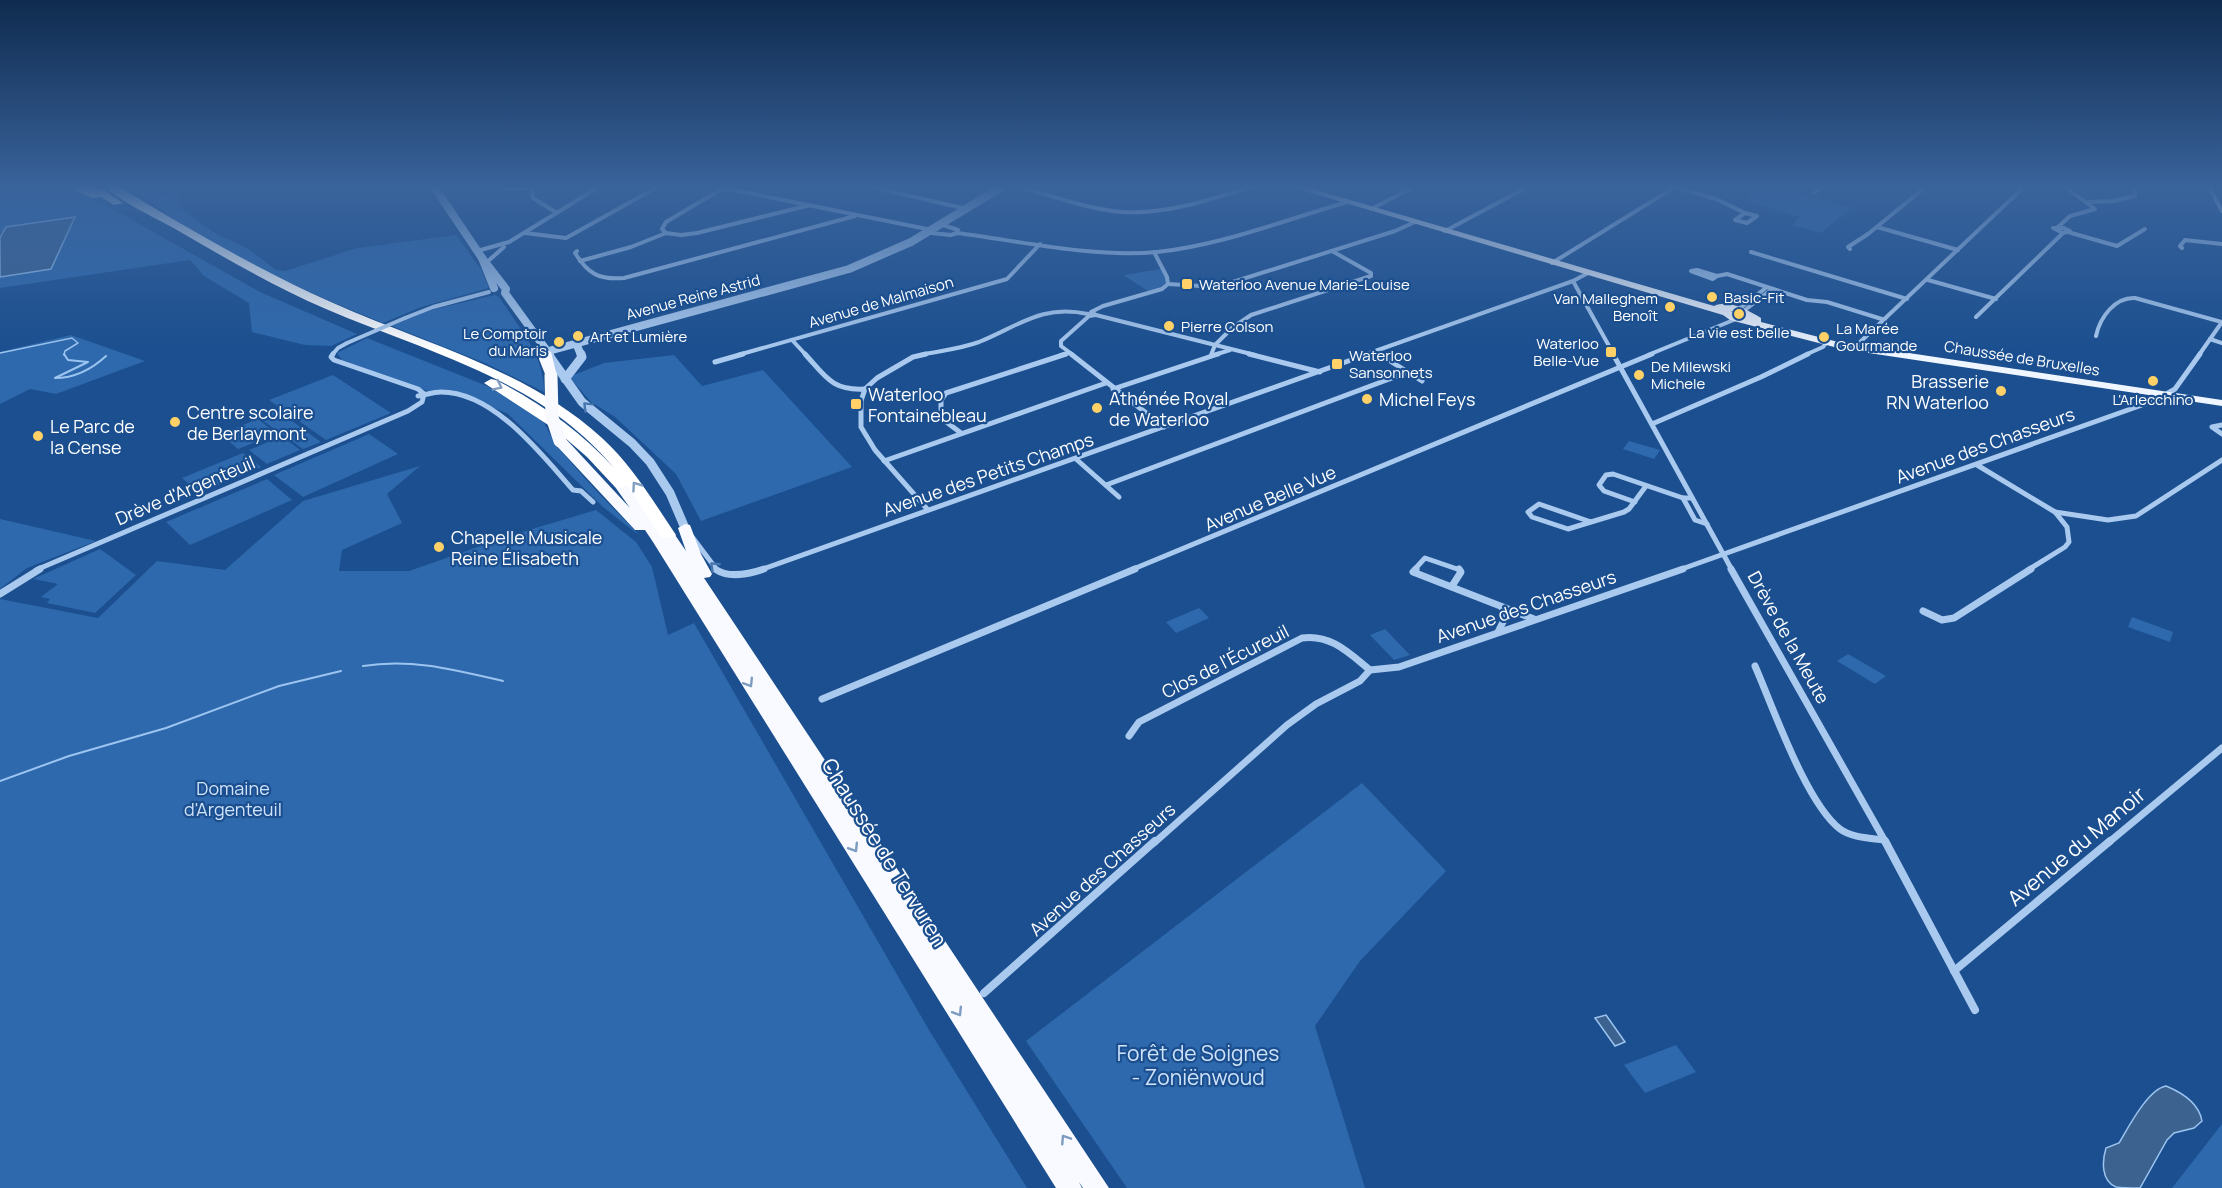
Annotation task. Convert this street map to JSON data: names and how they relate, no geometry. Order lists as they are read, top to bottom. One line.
{"streets":{"highway":["Chaussée de Tervuren"],"main road":["Chaussée de Bruxelles"],"street":["Avenue Reine Astrid","Avenue de Malmaison","Avenue des Chasseurs","Avenue des Petits Champs","Drève d'Argenteuil","Avenue Belle Vue","Drève de la Meute","Clos de l'Écureuil","Avenue du Manoir"]},"crossings":[["Chaussée de Bruxelles","Avenue des Chasseurs"],["Chaussée de Bruxelles","Avenue des Petits Champs"],["Chaussée de Bruxelles","Avenue Belle Vue"],["Avenue des Chasseurs","Drève de la Meute"],["Avenue des Chasseurs","Clos de l'Écureuil"],["Avenue des Petits Champs","Drève de la Meute"],["Avenue Belle Vue","Drève de la Meute"],["Drève de la Meute","Avenue du Manoir"]],"parks":["Domaine d'Argenteuil","Forêt de Soignes - Zoniënwoud"],"places":{"transit":["Waterloo Avenue Marie-Louise","Waterloo Belle-Vue","Waterloo Sansonnets","Waterloo Fontainebleau"],"other":["Basic-Fit","Van Malleghem Benoît","La vie est belle","Pierre Colson","Art et Lumière","La Marée Gourmande","Le Comptoir du Maris","De Milewski Michele","L'Arlecchino","Brasserie RN Waterloo","Michel Feys","Athénée Royal de Waterloo","Centre scolaire de Berlaymont","Le Parc de la Cense","Chapelle Musicale Reine Élisabeth"]}}
